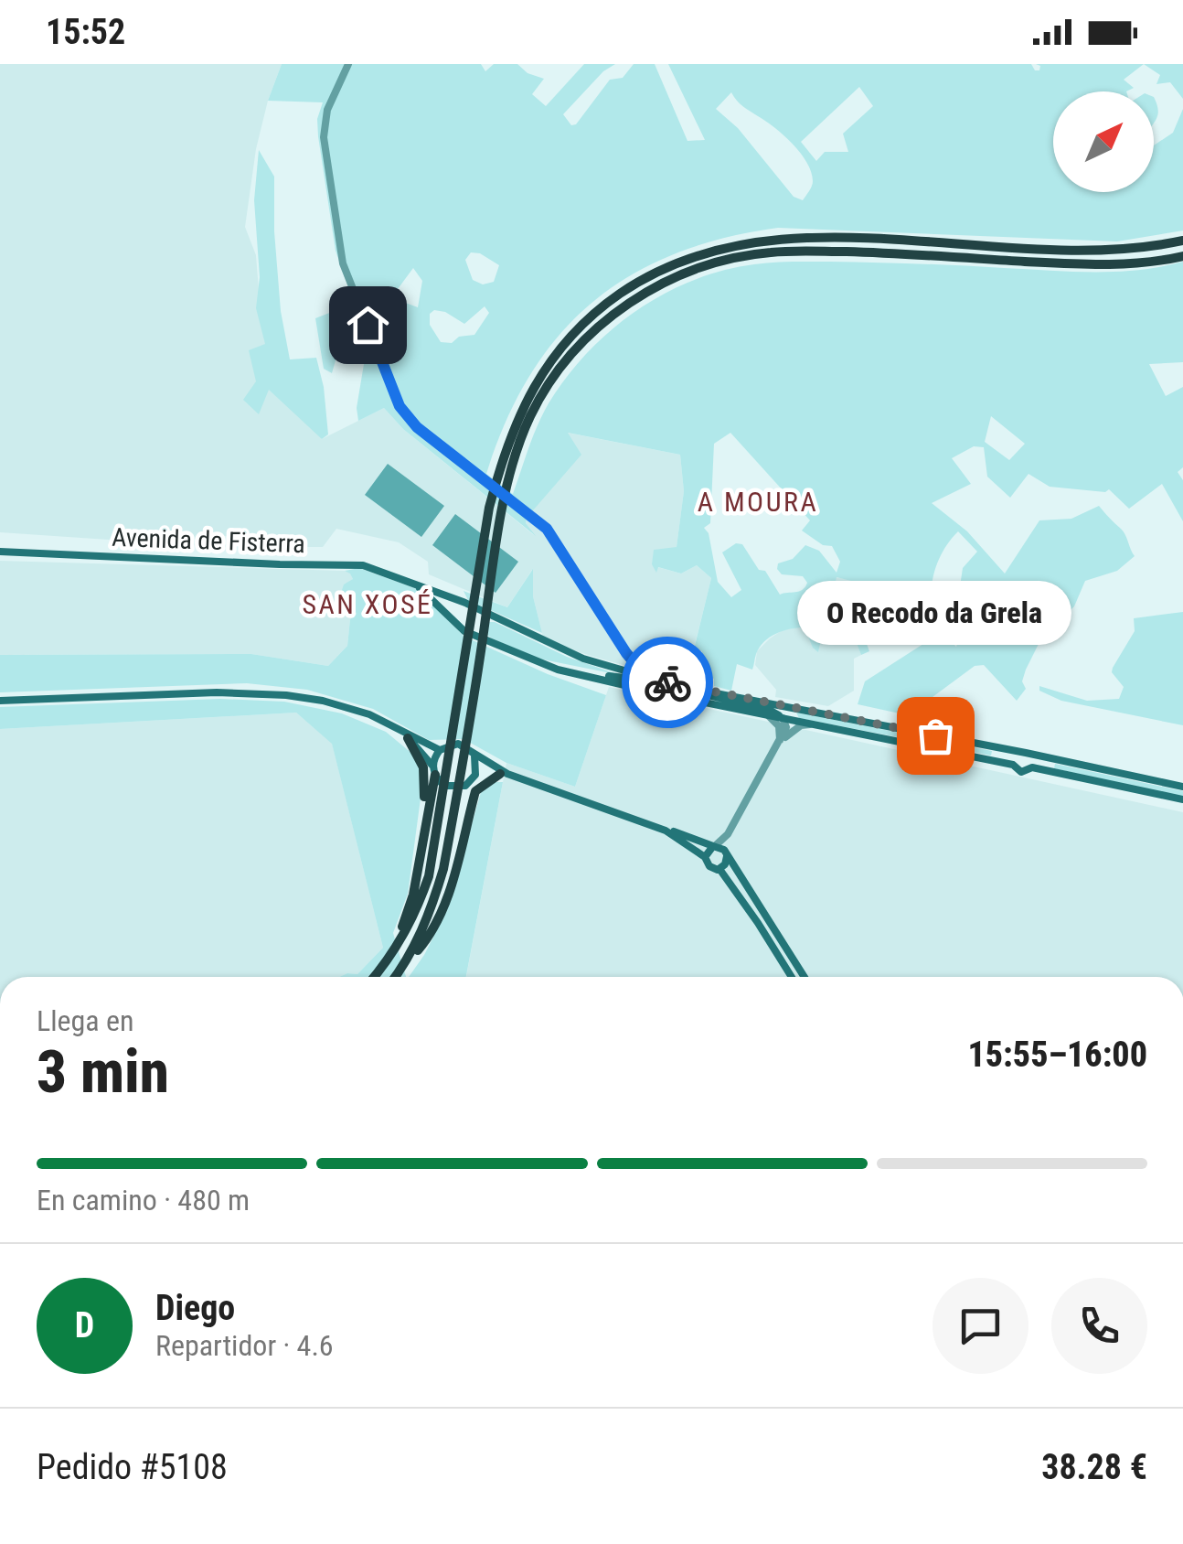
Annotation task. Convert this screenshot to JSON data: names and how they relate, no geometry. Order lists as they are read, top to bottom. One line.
{"streets":{"main road":["Avenida de Fisterra"]},"districts":["A MOURA","SAN XOSÉ"],"places":["O Recodo da Grela"],"north":"top right","page":{"status":"15:52","bubble":"O Recodo da Grela","heading":["3 min","Llega en","15:55–16:00"],"panel":["Diego","Repartidor · 4.6","Pedido #5108","38.28 €"],"bar":"En camino · 480 m","round":"D"}}
